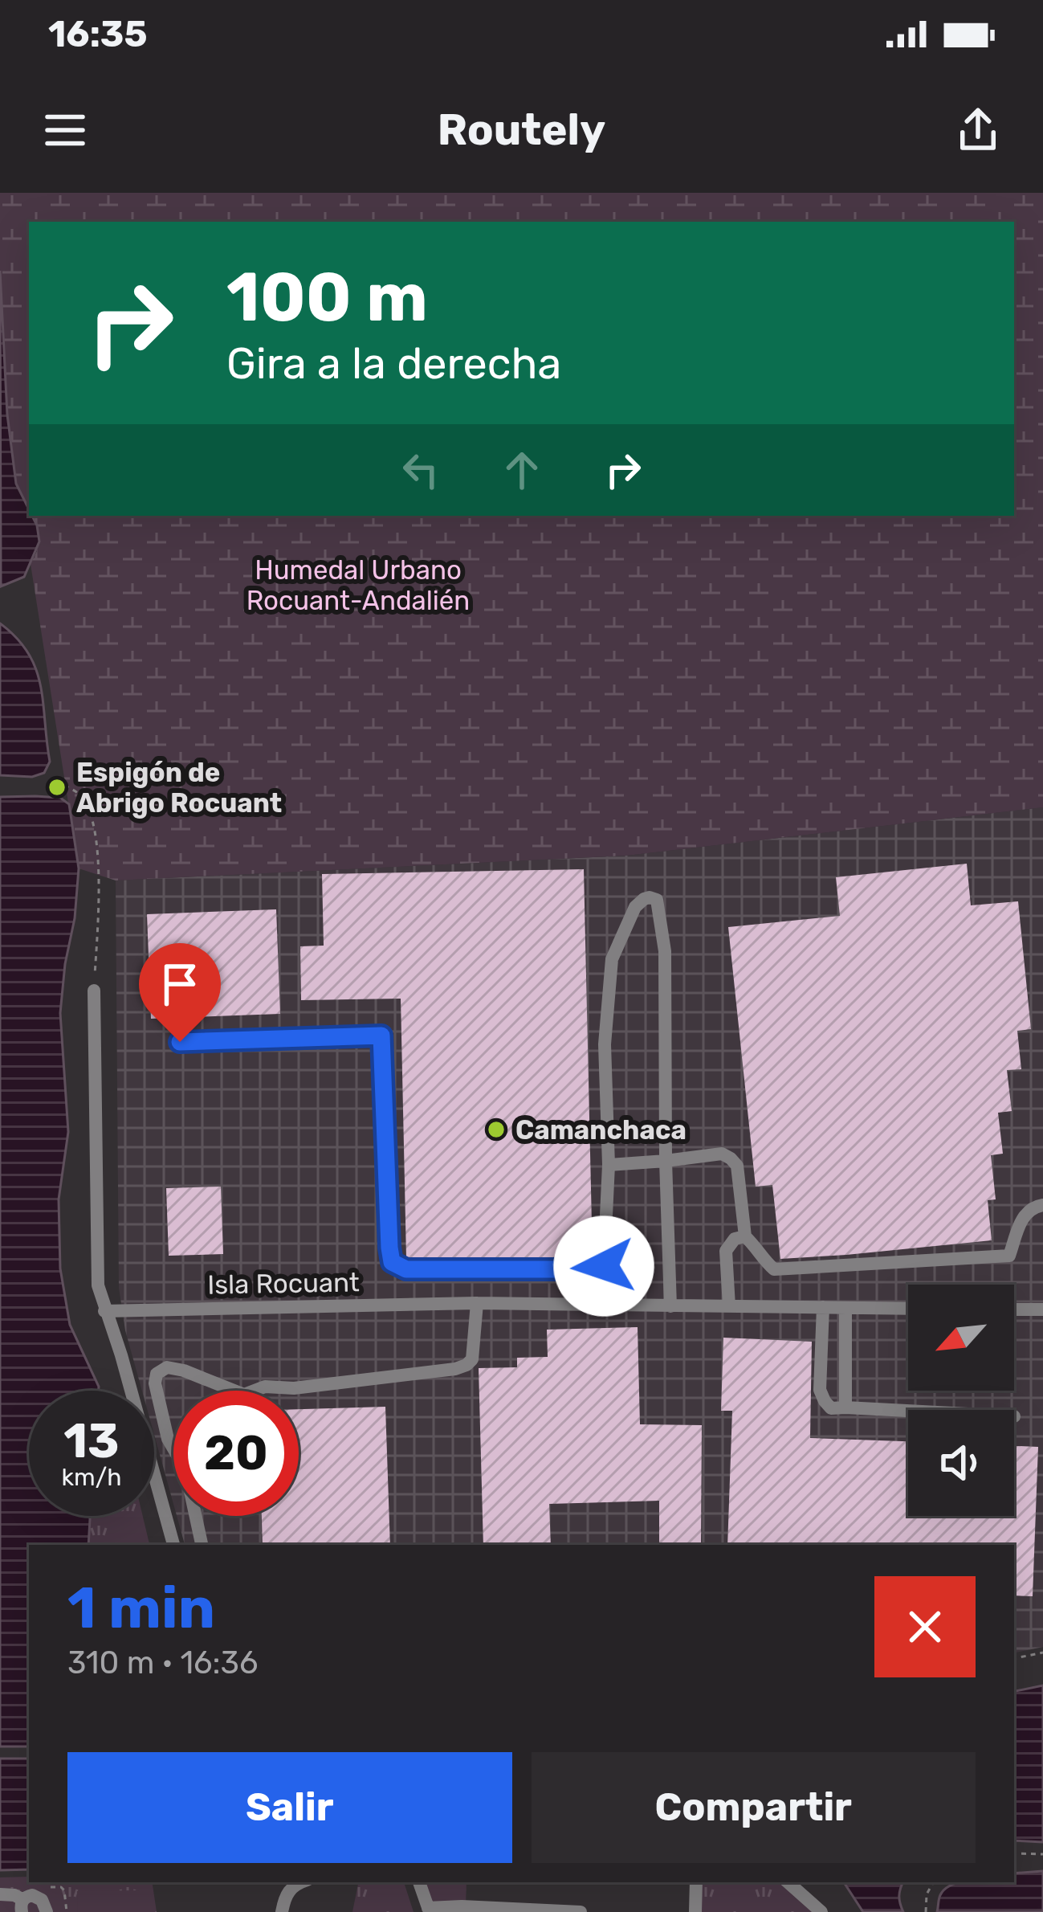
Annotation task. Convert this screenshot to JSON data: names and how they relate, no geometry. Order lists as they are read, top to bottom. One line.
{"streets":{"street":["Isla Rocuant"]},"parks":["Humedal Urbano Rocuant-Andalién"],"places":["Espigón de Abrigo Rocuant","Camanchaca"],"north":"bottom left","page":{"status":"16:35","header":"Routely","turn":["100 m","Gira a la derecha"],"speed":"13 km/h","limit":"20","heading":["1 min","310 m · 16:36"],"buttons":["Salir","Compartir"]}}
